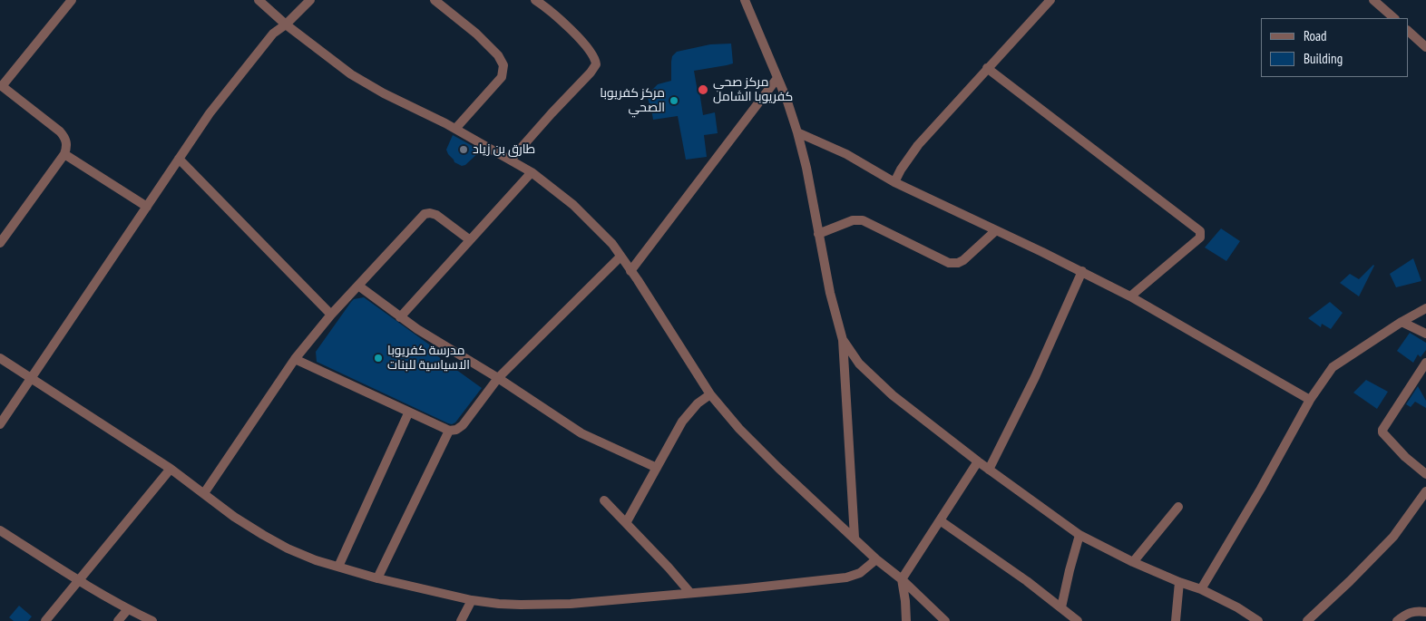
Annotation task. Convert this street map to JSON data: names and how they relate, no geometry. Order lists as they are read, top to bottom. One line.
{"places":["مركز صحي كفريوبا الشامل","مركز كفريوبا الصحي","طارق بن زياد","مدرسة كفريوبا الاسياسية للبنات"],"legend":["Road","Building"]}
